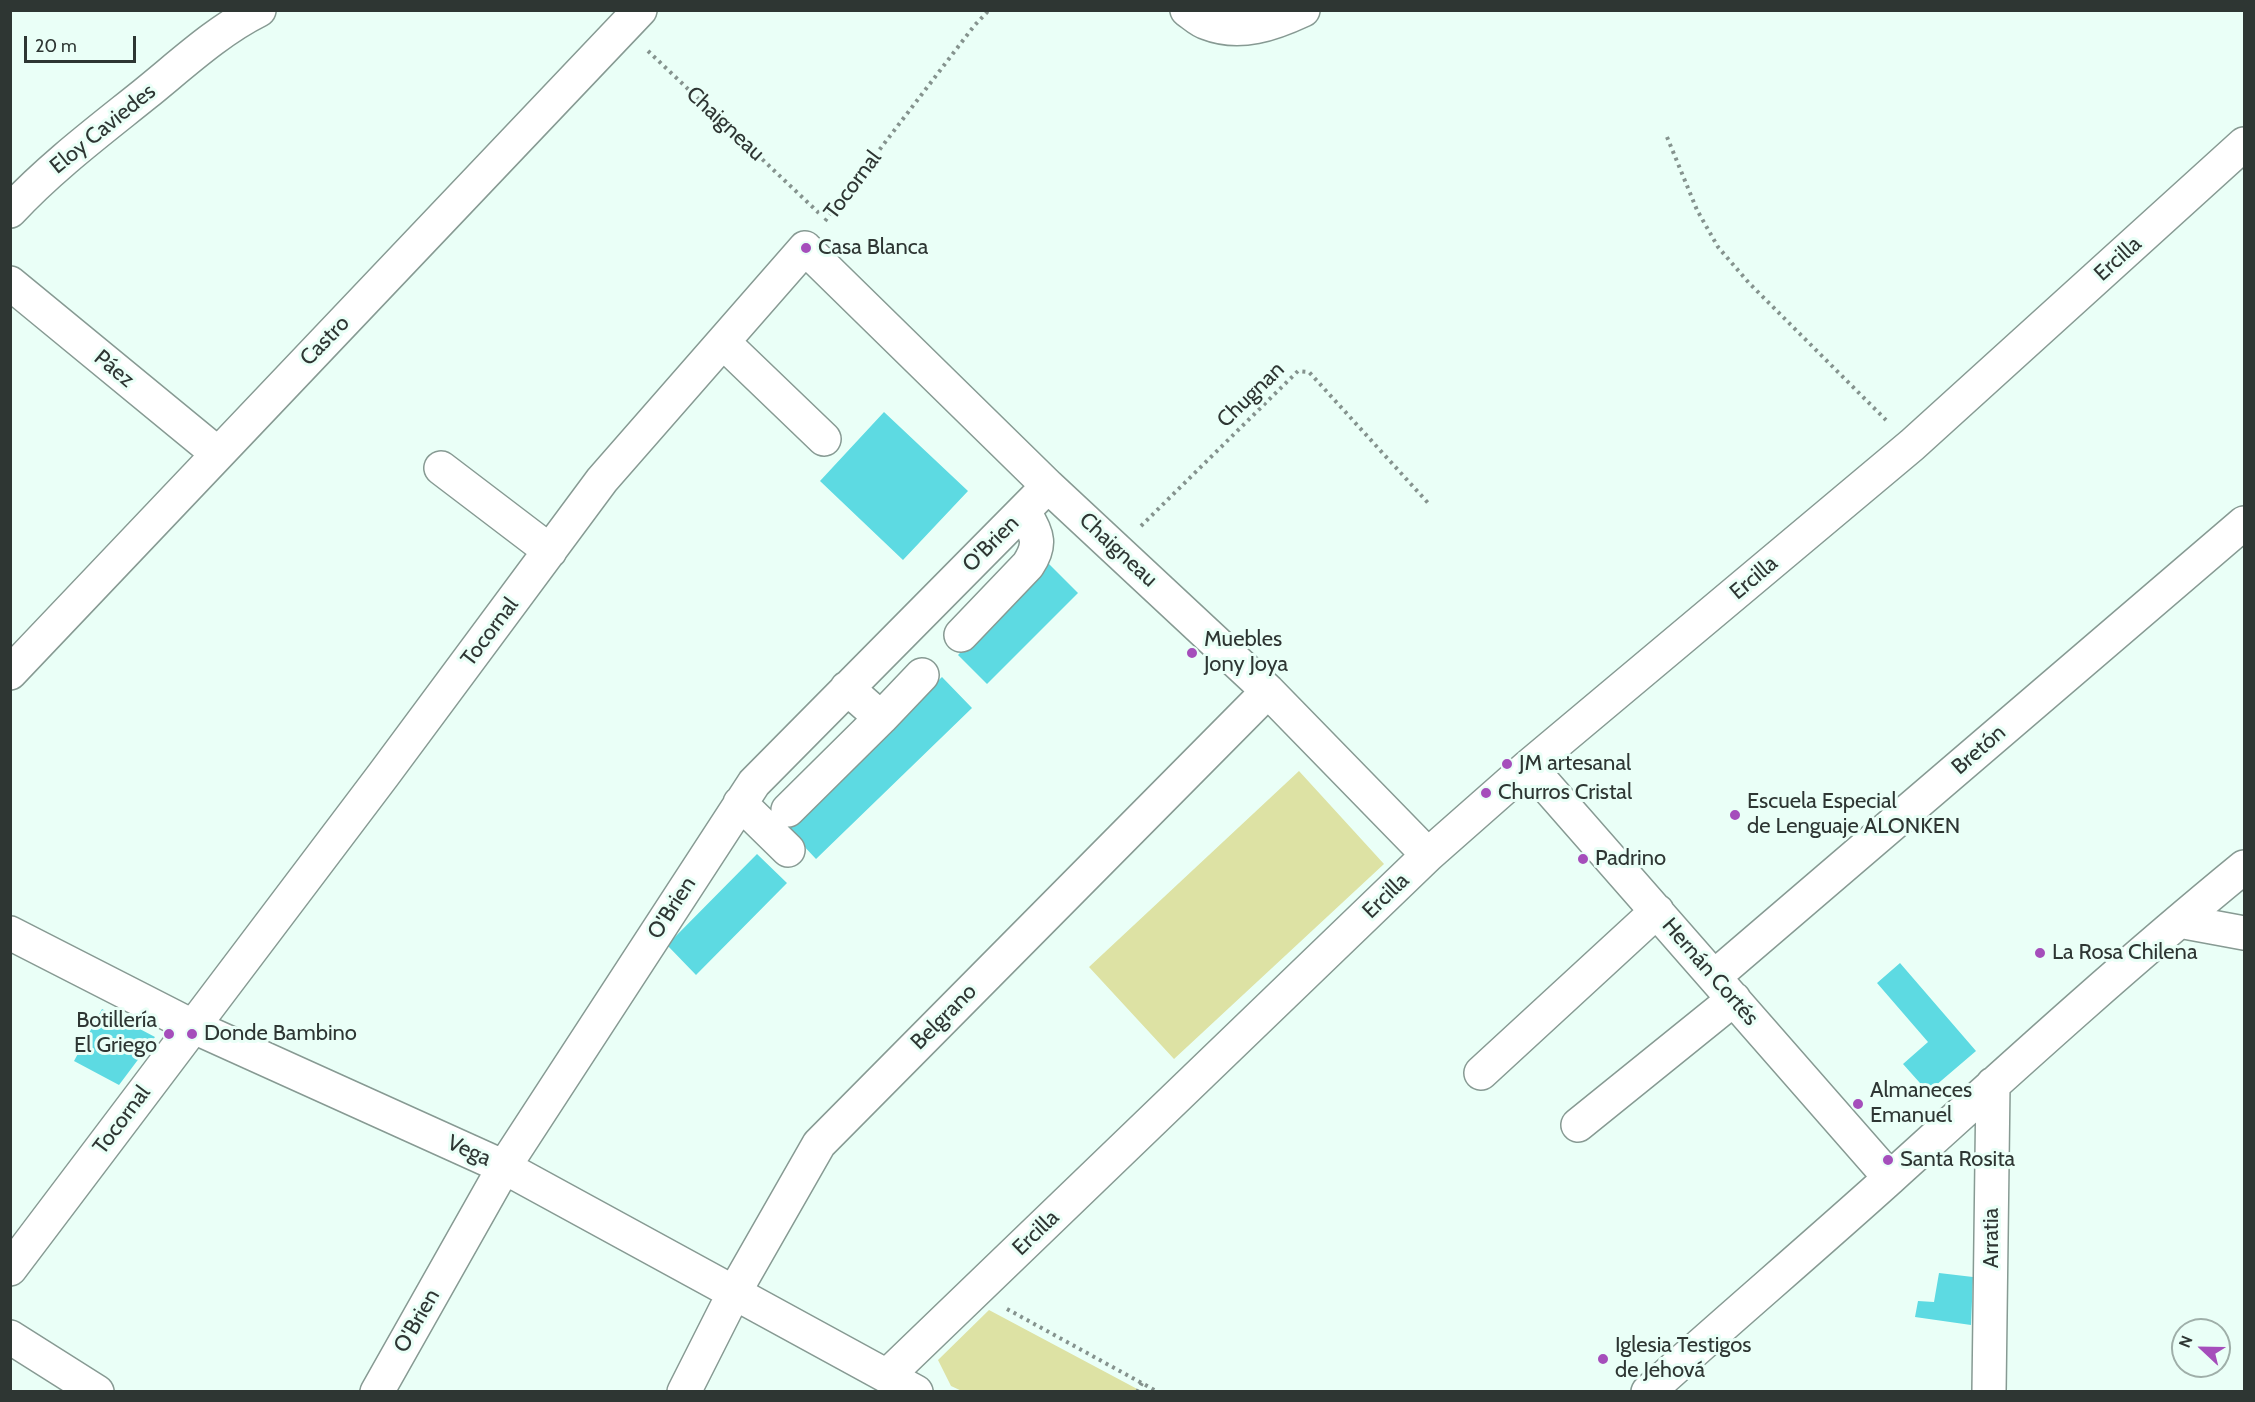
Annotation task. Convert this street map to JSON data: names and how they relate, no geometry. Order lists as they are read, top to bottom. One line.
{"streets":{"street":["Chaigneau","Eloy Caviedes","Tocornal","Ercilla","Castro","Páez","O'Brien","Bretón","Hernán Cortés","Belgrano","Vega","Arratia"],"path":["Chugnan"]},"crossings":[["Chaigneau","Tocornal"],["Chaigneau","Ercilla"],["Chaigneau","Castro"],["Chaigneau","Chugnan"],["Chaigneau","O'Brien"],["Chaigneau","Belgrano"],["Tocornal","Vega"],["Ercilla","Hernán Cortés"],["Ercilla","Vega"],["Castro","Páez"],["O'Brien","Vega"],["Bretón","Hernán Cortés"],["Belgrano","Vega"]],"places":["Casa Blanca","Muebles Jony Joya","JM artesanal","Churros Cristal","Escuela Especial de Lenguaje ALONKEN","Padrino","La Rosa Chilena","Botillería El Griego","Donde Bambino","Almaneces Emanuel","Santa Rosita","Iglesia Testigos de Jehová"],"scale_bar":"20 m","north":"left"}
